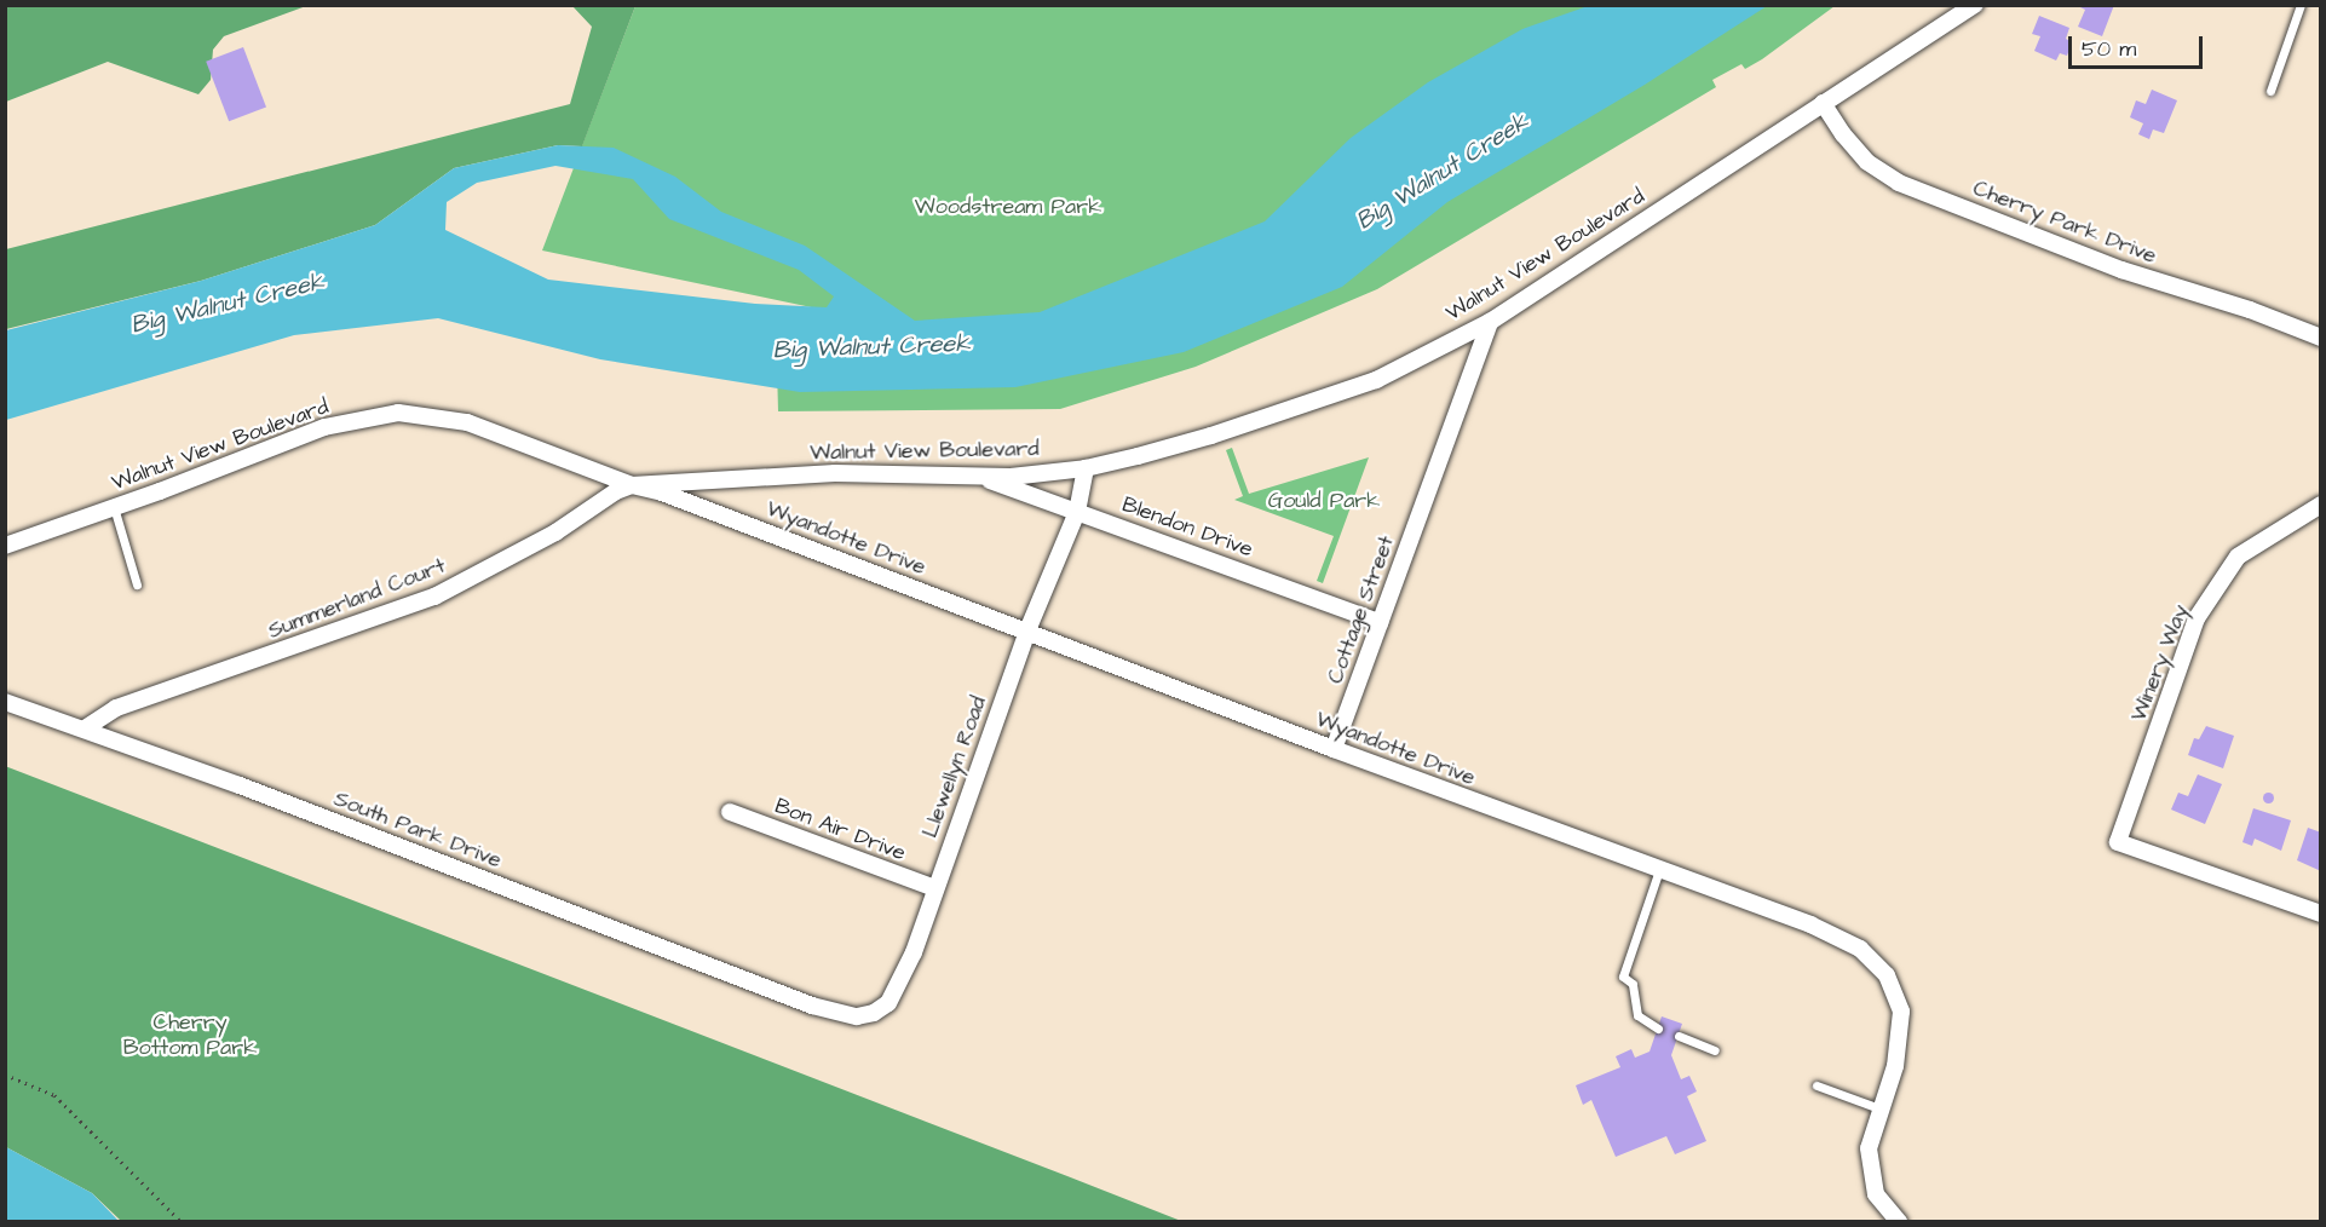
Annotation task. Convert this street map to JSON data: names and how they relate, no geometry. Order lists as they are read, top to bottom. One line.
{"streets":{"street":["Cherry Park Drive","Walnut View Boulevard","Blendon Drive","Wyandotte Drive","Summerland Court","Cottage Street","Winery Way","Llewellyn Road","South Park Drive","Bon Air Drive"]},"crossings":[["Cherry Park Drive","Walnut View Boulevard"],["Walnut View Boulevard","Blendon Drive"],["Walnut View Boulevard","Wyandotte Drive"],["Walnut View Boulevard","Summerland Court"],["Walnut View Boulevard","Cottage Street"],["Walnut View Boulevard","Llewellyn Road"],["Blendon Drive","Cottage Street"],["Blendon Drive","Llewellyn Road"],["Wyandotte Drive","Summerland Court"],["Wyandotte Drive","Cottage Street"],["Wyandotte Drive","Llewellyn Road"],["Summerland Court","South Park Drive"],["Llewellyn Road","South Park Drive"],["Llewellyn Road","Bon Air Drive"]],"water":["Big Walnut Creek"],"parks":["Woodstream Park","Gould Park","Cherry Bottom Park"],"scale_bar":"50 m"}
